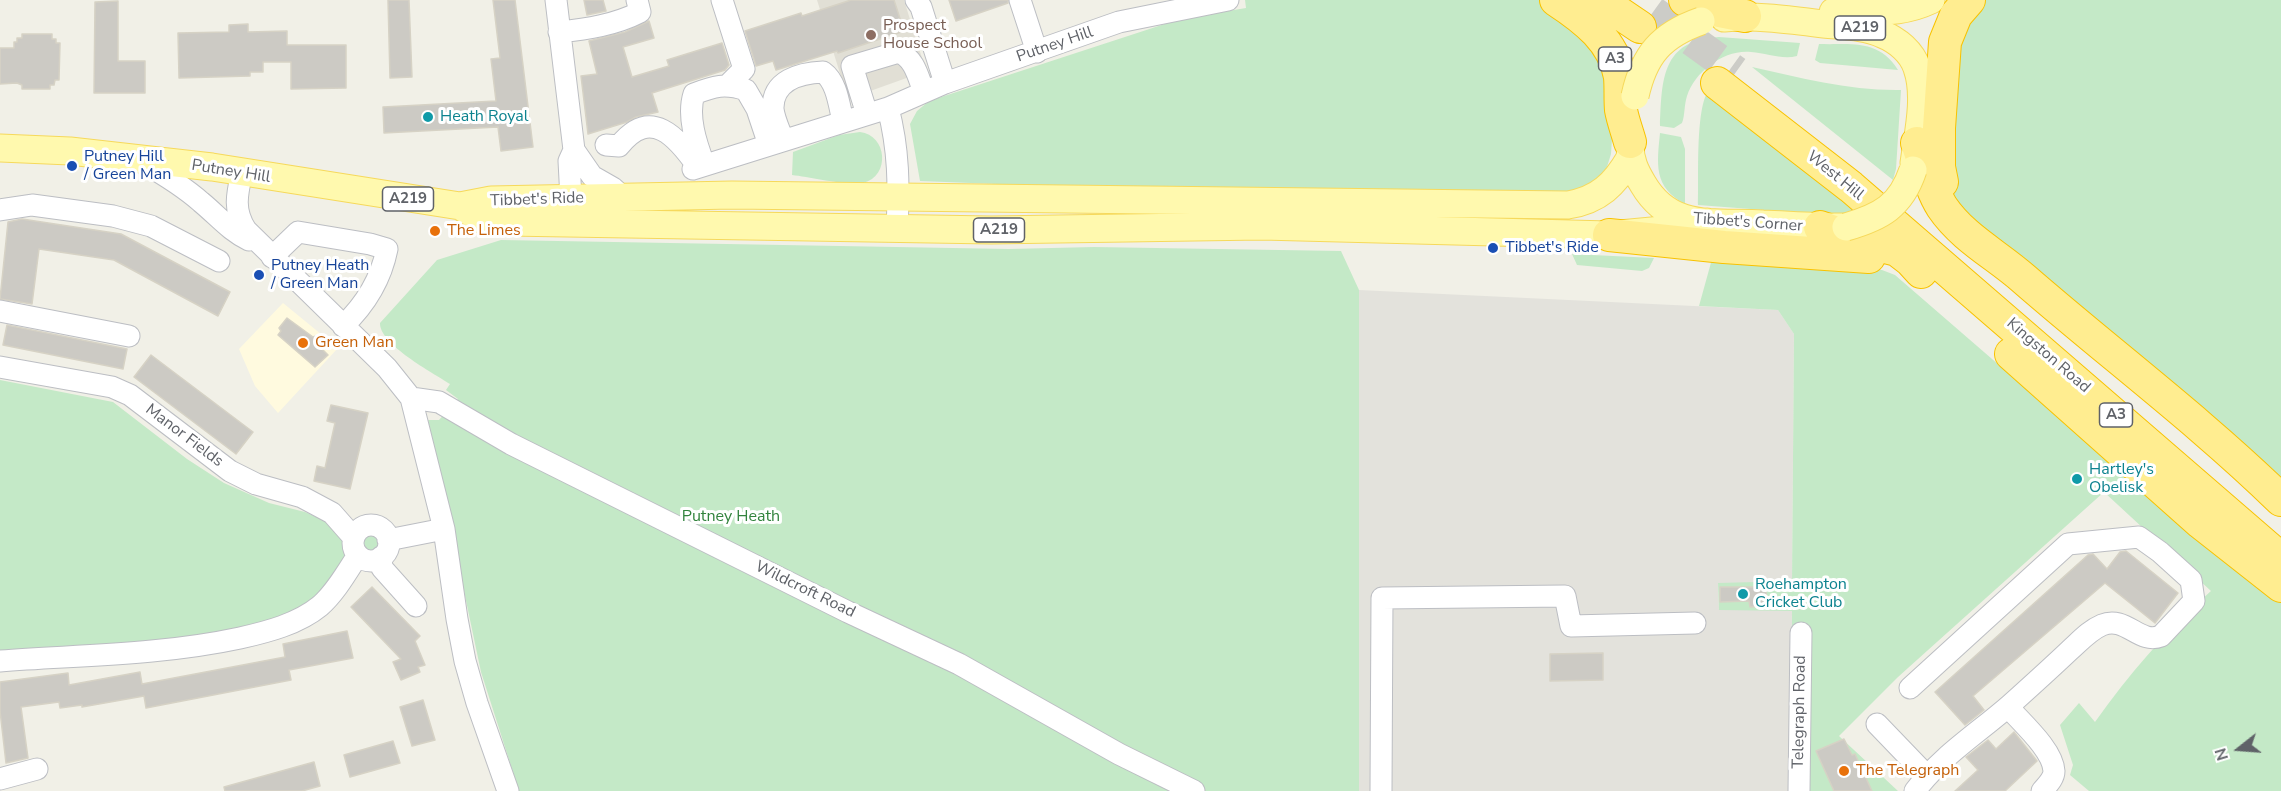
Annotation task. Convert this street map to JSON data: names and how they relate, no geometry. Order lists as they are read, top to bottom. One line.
{"streets":{"highway":["A3","West Hill","Kingston Road"],"main road":["A219","Putney Hill","Tibbet's Ride","Tibbet's Corner"],"street":["Manor Fields","Wildcroft Road","Telegraph Road"]},"crossings":[["A219","A3"],["A219","Tibbet's Ride"],["A219","Tibbet's Corner"],["Putney Hill","Tibbet's Ride"],["A3","West Hill"],["A3","Tibbet's Ride"],["A3","Tibbet's Corner"],["A3","Kingston Road"],["West Hill","Kingston Road"],["Tibbet's Ride","Tibbet's Corner"]],"parks":["Putney Heath"],"places":["Prospect House School","Heath Royal","Putney Hill / Green Man","The Limes","Tibbet's Ride","Putney Heath / Green Man","Green Man","Hartley's Obelisk","Roehampton Cricket Club","The Telegraph"],"north":"left"}
